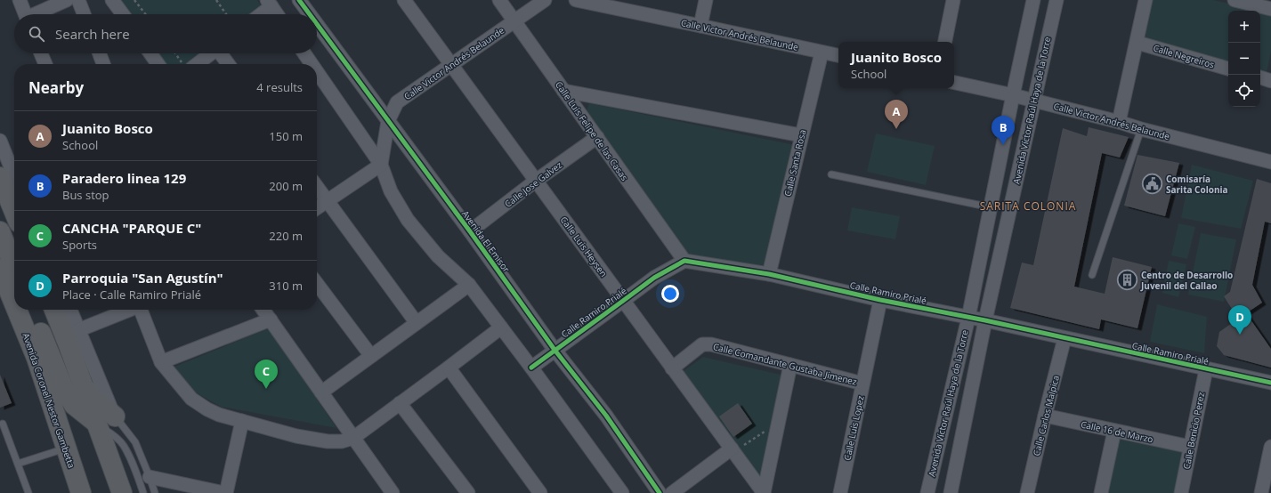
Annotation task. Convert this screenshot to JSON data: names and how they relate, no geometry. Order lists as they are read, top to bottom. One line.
{"streets":{"highway":["Avenida Coronel Nestor Gambetta"],"street":["Calle Victor Andrés Belaunde","Calle Negreiros","Avenida Víctor Raúl Haya de la Torre","Calle Luis Felipe de las Casas","Calle Santa Rosa","Calle Jose Galvez","Avenida El Emisor","Calle Luis Heysen","Calle Ramiro Prialé","Calle Comandante Gustaba Jimenez","Calle Carlos Malpica","Calle Luis Lopez","Calle Benicio Perez","Calle 16 de Marzo"]},"crossings":[["Calle Victor Andrés Belaunde","Avenida Víctor Raúl Haya de la Torre"],["Calle Victor Andrés Belaunde","Calle Luis Felipe de las Casas"],["Calle Victor Andrés Belaunde","Calle Santa Rosa"],["Calle Victor Andrés Belaunde","Avenida El Emisor"],["Calle Victor Andrés Belaunde","Calle Luis Heysen"],["Avenida Víctor Raúl Haya de la Torre","Calle Ramiro Prialé"],["Calle Luis Felipe de las Casas","Calle Jose Galvez"],["Calle Luis Felipe de las Casas","Calle Ramiro Prialé"],["Calle Santa Rosa","Calle Ramiro Prialé"],["Calle Jose Galvez","Avenida El Emisor"],["Calle Jose Galvez","Calle Luis Heysen"],["Avenida El Emisor","Calle Ramiro Prialé"],["Calle Luis Heysen","Calle Ramiro Prialé"],["Calle Luis Heysen","Calle Comandante Gustaba Jimenez"],["Calle Ramiro Prialé","Calle Carlos Malpica"],["Calle Ramiro Prialé","Calle Luis Lopez"],["Calle Ramiro Prialé","Calle Benicio Perez"],["Calle Comandante Gustaba Jimenez","Calle Luis Lopez"],["Calle Carlos Malpica","Calle 16 de Marzo"],["Calle Benicio Perez","Calle 16 de Marzo"]],"districts":["SARITA COLONIA"],"places":{"public building":["Comisaría Sarita Colonia"],"building":["Centro de Desarrollo Juvenil del Callao"]},"page":{"map_buttons":["+","−"],"search":"Search here","popup":["Juanito Bosco","School"],"heading":["Nearby","4 results"],"pins":["A","B","D","C"],"list":[{"mark":"A","name":"Juanito Bosco","note":"School","value":"150 m"},{"mark":"B","name":"Paradero linea 129","note":"Bus stop","value":"200 m"},{"mark":"C","name":"CANCHA \"PARQUE C\"","note":"Sports","value":"220 m"},{"mark":"D","name":"Parroquia \"San Agustín\"","note":"Place · Calle Ramiro Prialé","value":"310 m"}]}}
